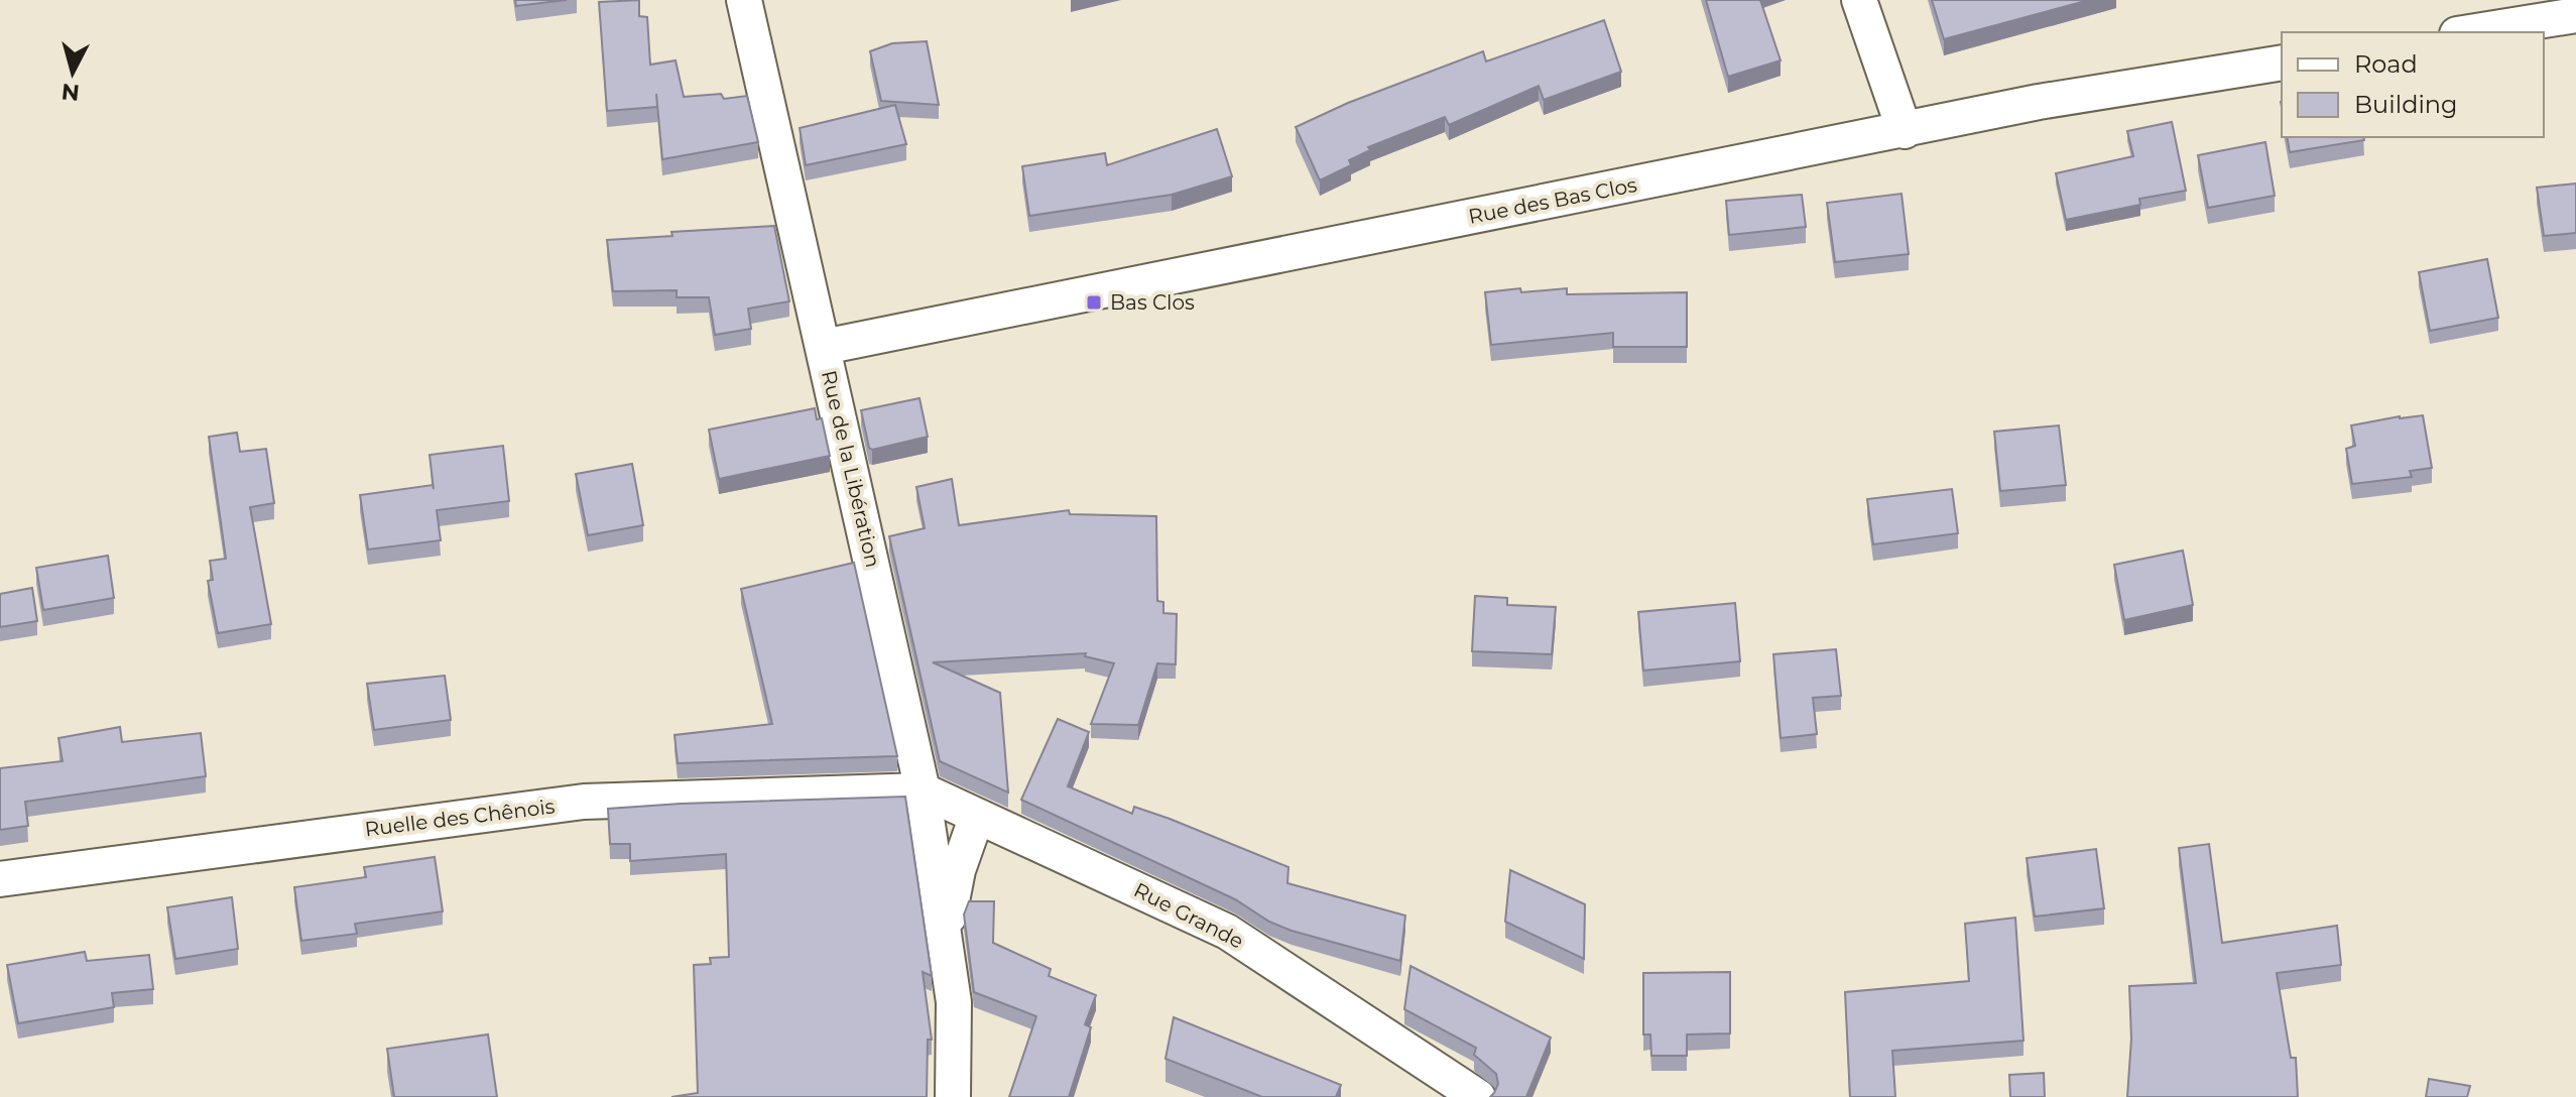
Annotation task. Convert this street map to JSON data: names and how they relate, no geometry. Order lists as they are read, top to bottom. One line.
{"streets":{"street":["Rue des Bas Clos","Rue de la Libération","Ruelle des Chênois","Rue Grande"]},"crossings":[["Rue des Bas Clos","Rue de la Libération"],["Rue de la Libération","Ruelle des Chênois"],["Rue de la Libération","Rue Grande"],["Ruelle des Chênois","Rue Grande"]],"places":{"transit":["Bas Clos"]},"legend":["Road","Building"],"north":"bottom"}
